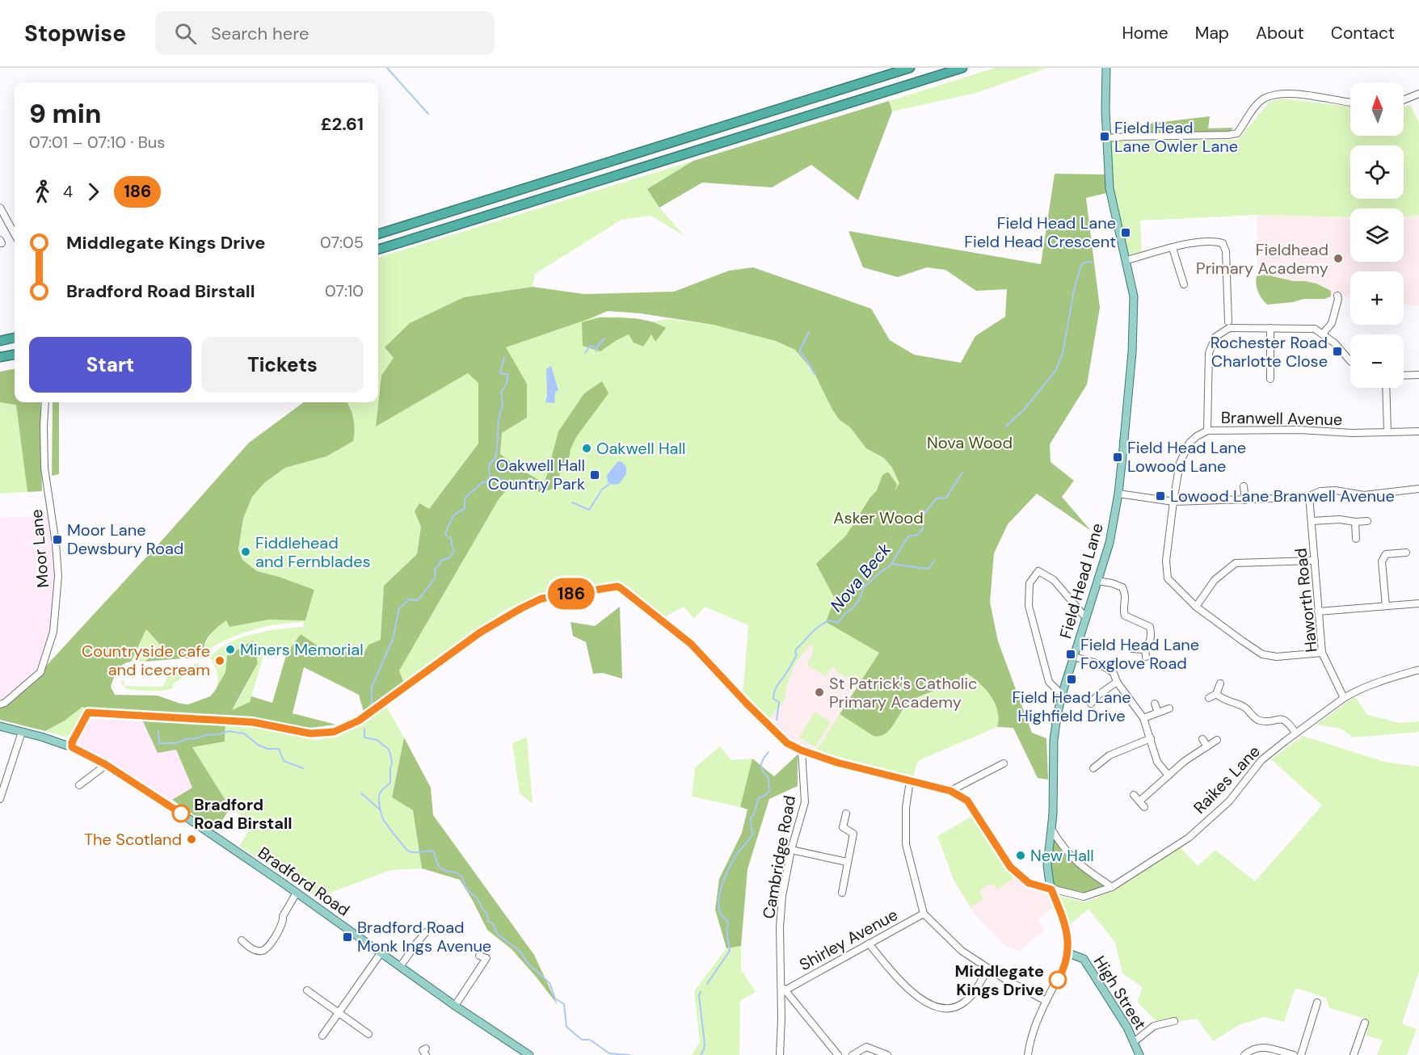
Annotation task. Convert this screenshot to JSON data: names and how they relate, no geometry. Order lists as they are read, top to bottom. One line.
{"streets":{"main road":["Field Head Lane","Bradford Road","High Street"],"street":["Branwell Avenue","Moor Lane","Haworth Road","Raikes Lane","Cambridge Road","Shirley Avenue"]},"crossings":[["Branwell Avenue","Haworth Road"],["Field Head Lane","Raikes Lane"],["Field Head Lane","High Street"],["Haworth Road","Raikes Lane"],["Cambridge Road","Shirley Avenue"]],"water":["Nova Beck"],"parks":["Nova Wood","Asker Wood"],"places":{"transit":["Field Head Lane Owler Lane","Field Head Lane Field Head Crescent","Rochester Road Charlotte Close","Field Head Lane Lowood Lane","Oakwell Hall Country Park","Lowood Lane Branwell Avenue","Moor Lane Dewsbury Road","Field Head Lane Foxglove Road","Field Head Lane Highfield Drive","Bradford Road Monk Ings Avenue"],"other":["Fieldhead Primary Academy","Oakwell Hall","Fiddlehead and Fernblades","Miners Memorial","Countryside cafe and icecream","St Patrick's Catholic Primary Academy","Bradford Road Birstall","The Scotland","New Hall","Middlegate Kings Drive"]},"lines":["bus line 186"],"north":"top","page":{"header":"Stopwise","search":"Search here","nav":["Home","Map","About","Contact"],"on_map":"186","map_buttons":["+","−"],"heading":["9 min","07:01 – 07:10 · Bus","£2.61"],"legs":["4","186"],"list":[{"name":"Middlegate Kings Drive","value":"07:05"},{"name":"Bradford Road Birstall","value":"07:10"}],"buttons":["Start","Tickets"]}}
